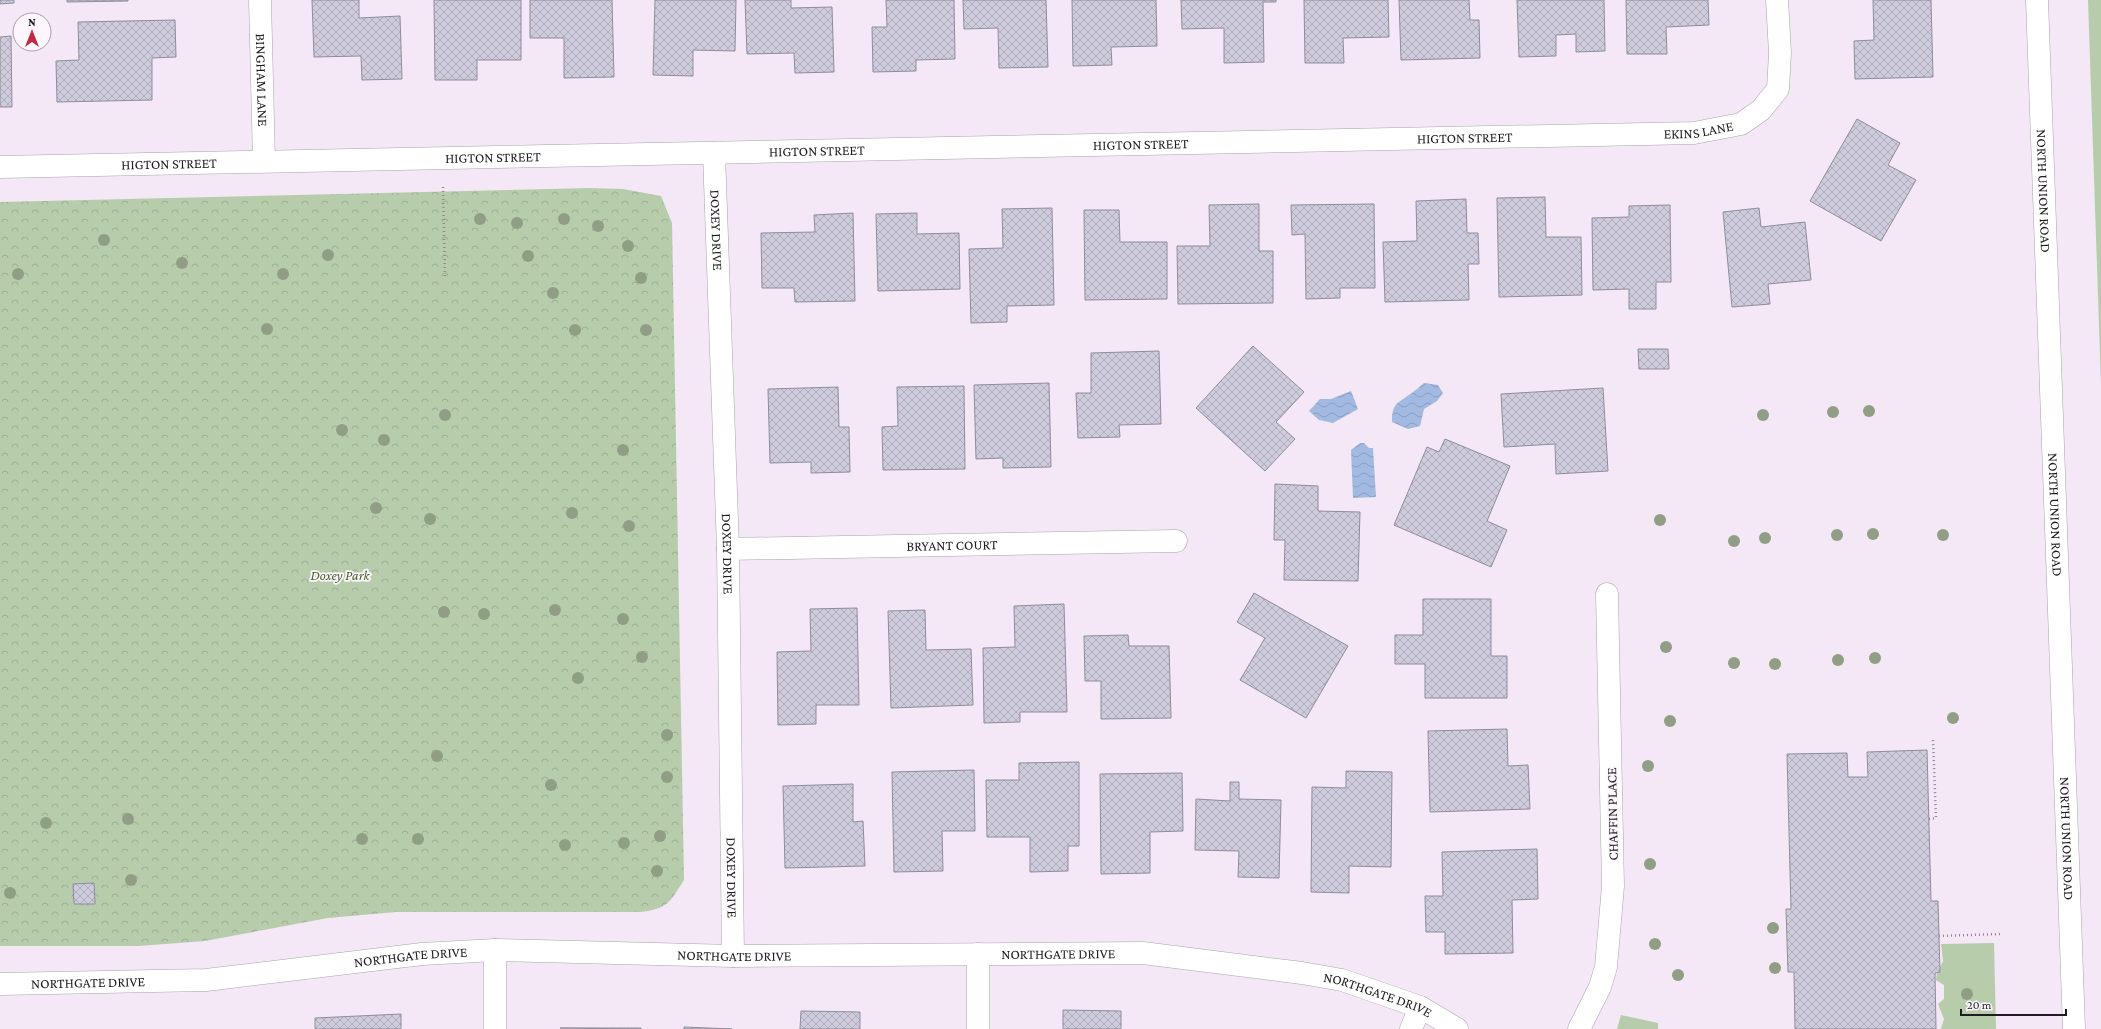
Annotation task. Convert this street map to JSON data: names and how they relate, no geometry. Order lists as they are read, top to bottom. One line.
{"streets":{"street":["BINGHAM LANE","EKINS LANE","HIGTON STREET","NORTH UNION ROAD","DOXEY DRIVE","BRYANT COURT","CHAFFIN PLACE","NORTHGATE DRIVE"]},"crossings":[["BINGHAM LANE","HIGTON STREET"],["EKINS LANE","HIGTON STREET"],["HIGTON STREET","DOXEY DRIVE"],["DOXEY DRIVE","BRYANT COURT"],["DOXEY DRIVE","NORTHGATE DRIVE"]],"parks":["Doxey Park"],"scale_bar":"20 m","north":"top"}
